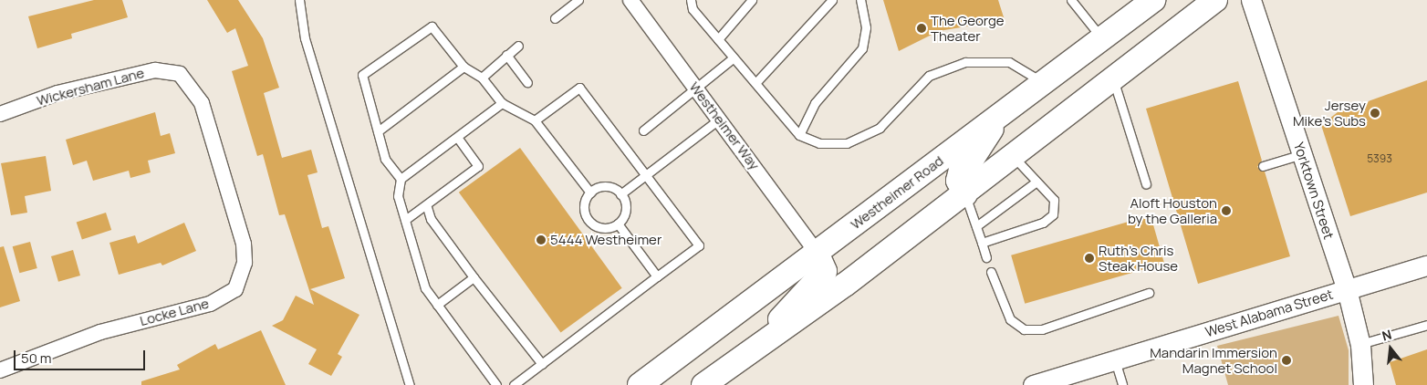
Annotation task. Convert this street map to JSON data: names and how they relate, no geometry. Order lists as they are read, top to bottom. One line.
{"streets":{"main road":["Westheimer Road"],"street":["Wickersham Lane","Westheimer Way","Yorktown Street","Locke Lane","West Alabama Street"]},"crossings":[["Wickersham Lane","Locke Lane"],["Westheimer Way","Westheimer Road"],["Yorktown Street","West Alabama Street"]],"places":["The George Theater","Jersey Mike's Subs","Aloft Houston by the Galleria","5444 Westheimer","Ruth's Chris Steak House","Mandarin Immersion Magnet School"],"house_numbers":["5393"],"scale_bar":"50 m","north":"top"}
